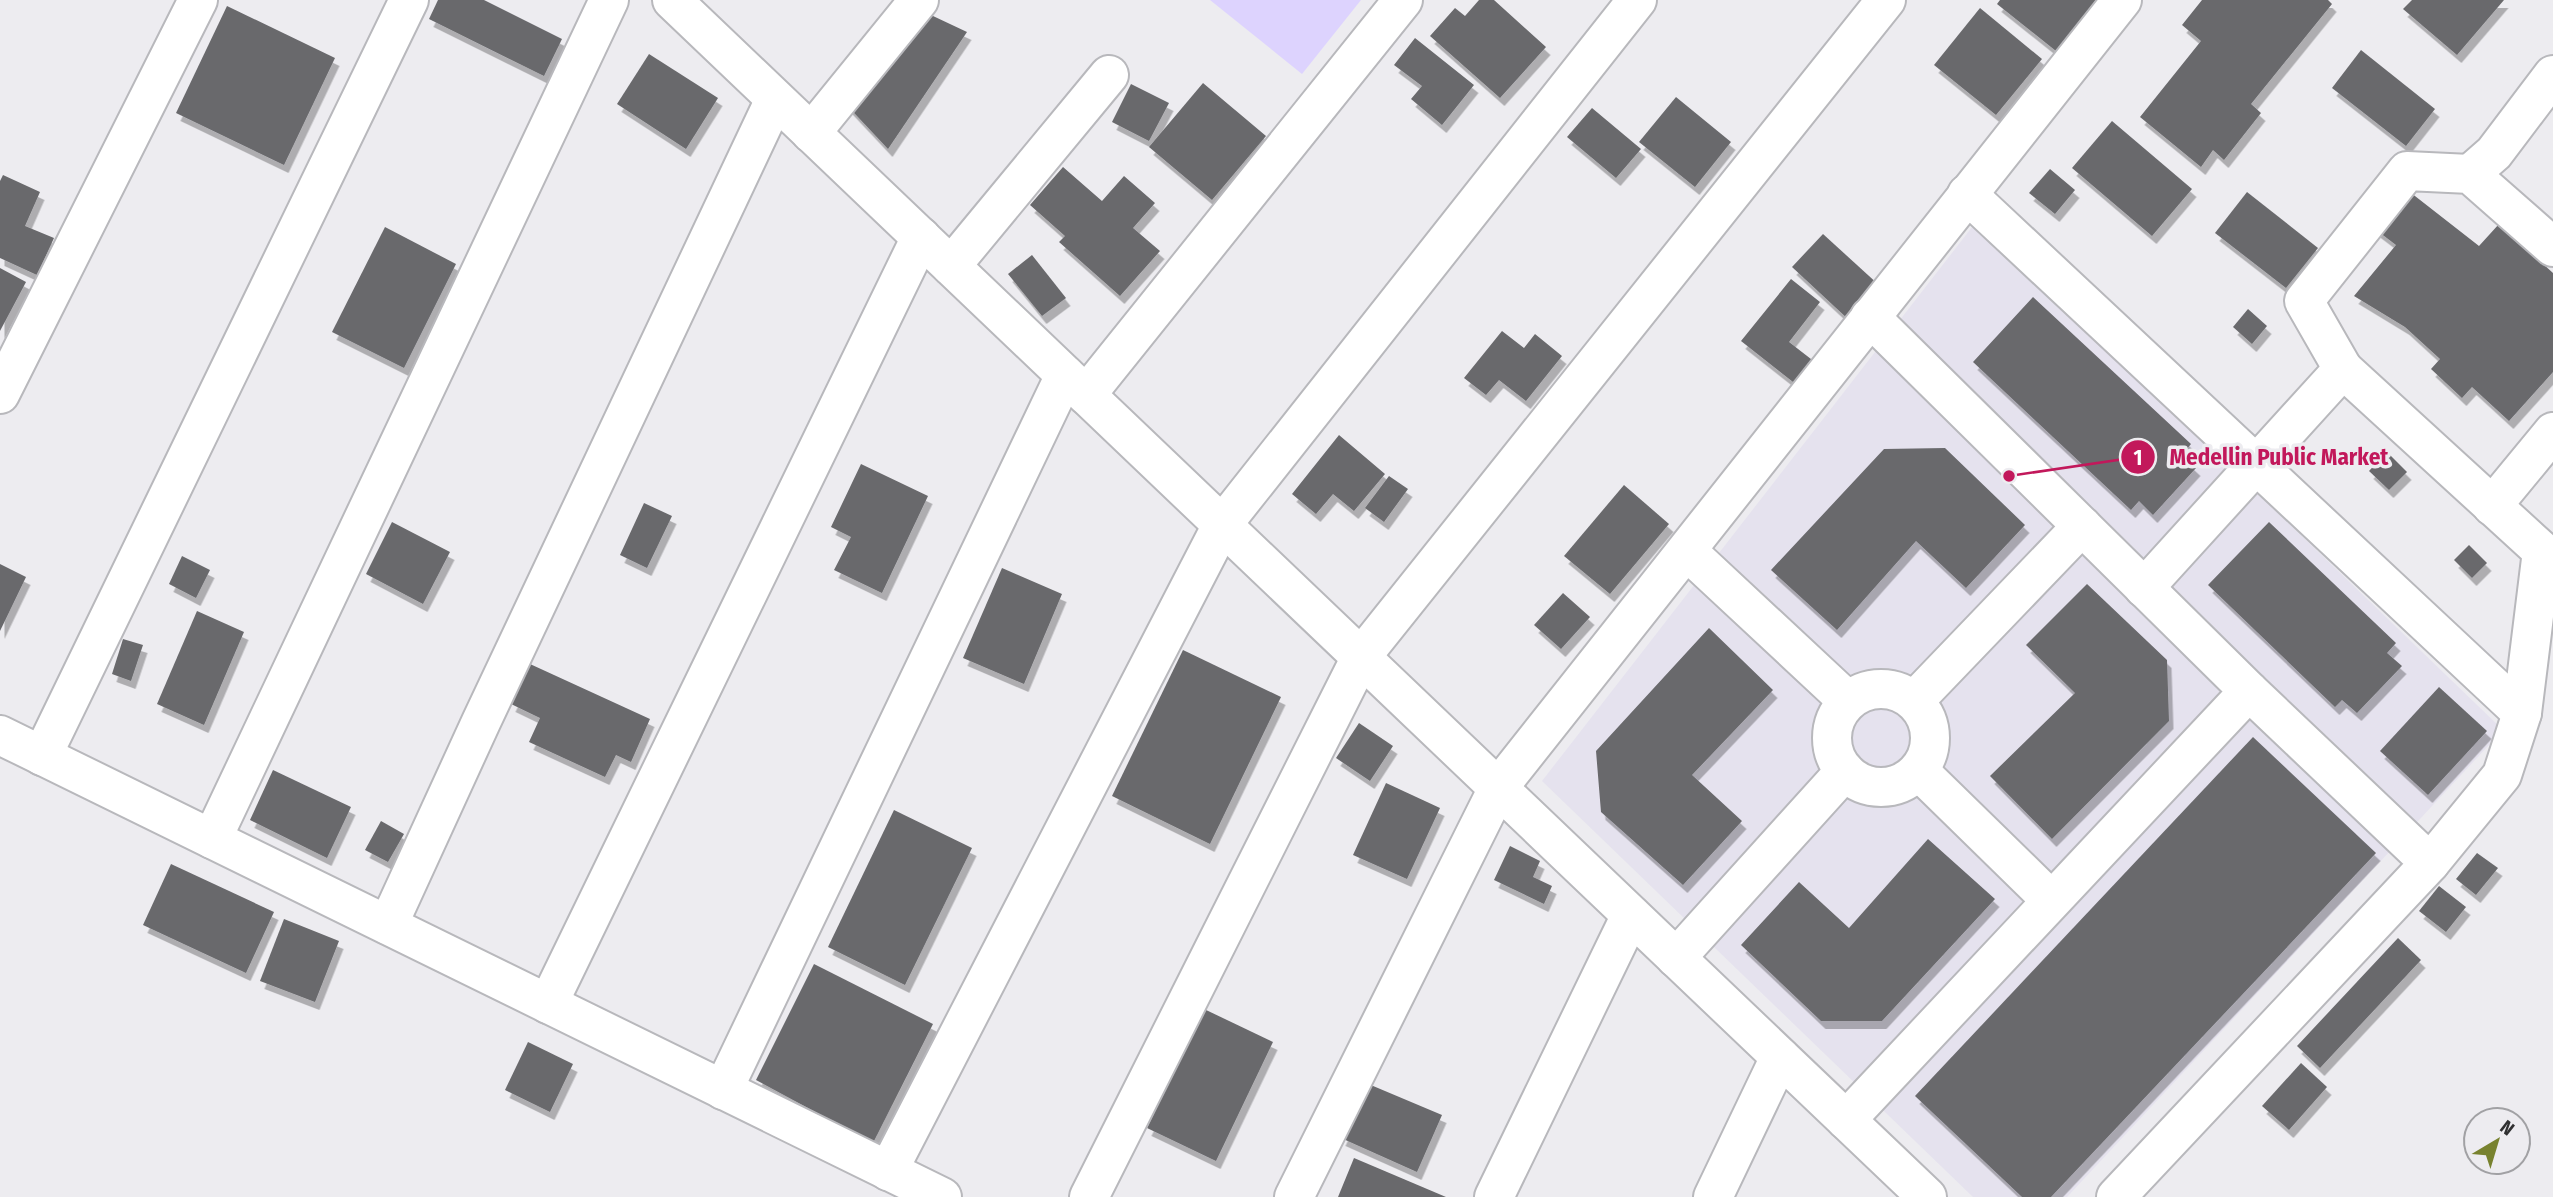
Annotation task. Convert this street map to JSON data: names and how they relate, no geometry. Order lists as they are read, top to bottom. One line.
{"places":["Medellin Public Market"],"north":"top right"}
